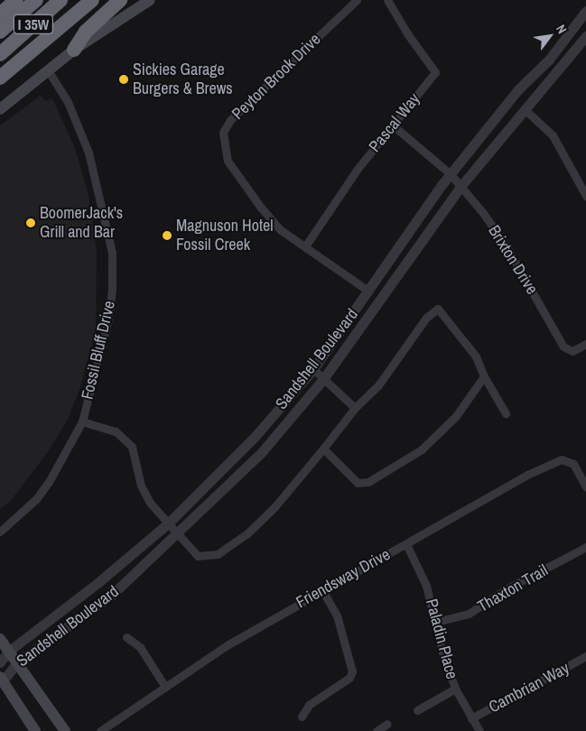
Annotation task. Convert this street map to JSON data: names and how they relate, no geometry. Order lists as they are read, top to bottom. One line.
{"streets":{"highway":["I 35W"],"street":["Peyton Brook Drive","Pascal Way","Brixton Drive","Fossil Bluff Drive","Sandshell Boulevard","Friendsway Drive","Thaxton Trail","Paladin Place","Cambrian Way"]},"crossings":[["Peyton Brook Drive","Pascal Way"],["Peyton Brook Drive","Sandshell Boulevard"],["Pascal Way","Brixton Drive"],["Brixton Drive","Sandshell Boulevard"],["Friendsway Drive","Paladin Place"],["Thaxton Trail","Paladin Place"],["Paladin Place","Cambrian Way"]],"places":["Sickies Garage Burgers & Brews","BoomerJack's Grill and Bar","Magnuson Hotel Fossil Creek"],"north":"top right"}
